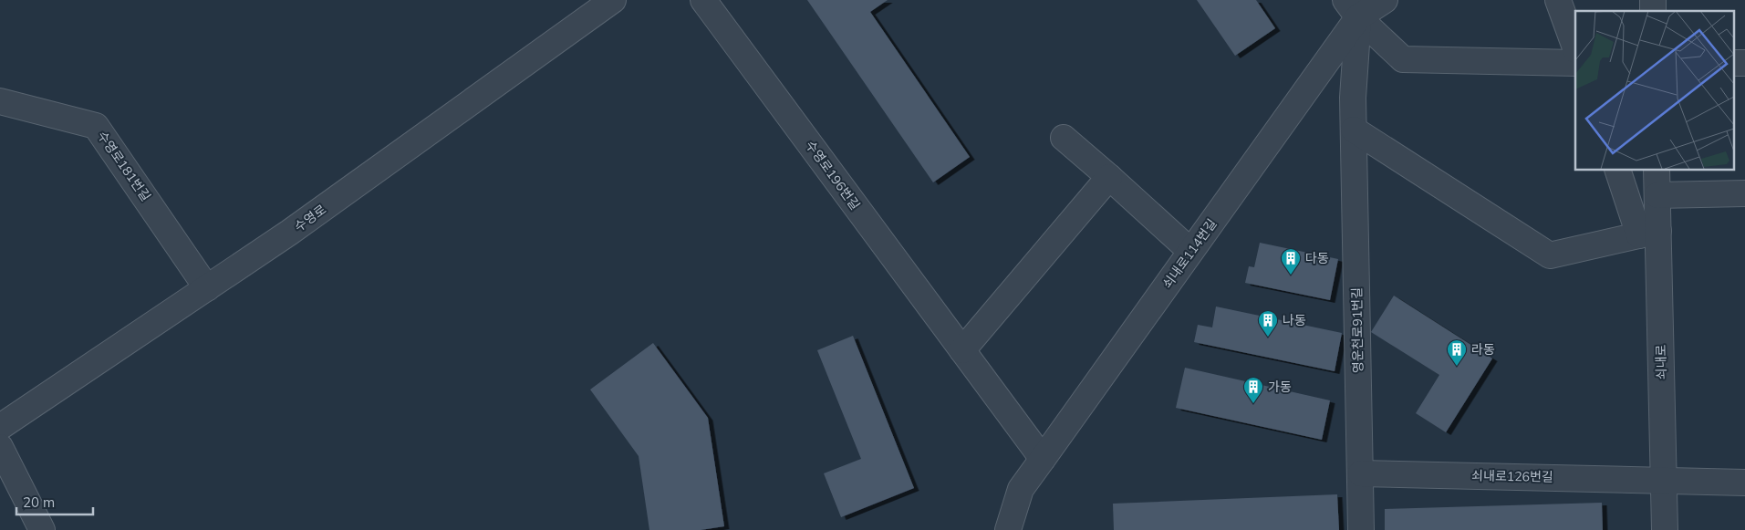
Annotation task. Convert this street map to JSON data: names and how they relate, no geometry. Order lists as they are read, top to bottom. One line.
{"streets":{"street":["수영로181번길","수영로196번길","수영로","쇠내로114번길","영운천로91번길","쇠내로","쇠내로126번길"]},"crossings":[["수영로181번길","수영로"],["수영로196번길","쇠내로114번길"],["쇠내로114번길","영운천로91번길"],["영운천로91번길","쇠내로126번길"],["쇠내로","쇠내로126번길"]],"places":{"building":["다동","나동","라동","가동"]},"scale_bar":"20 m"}
